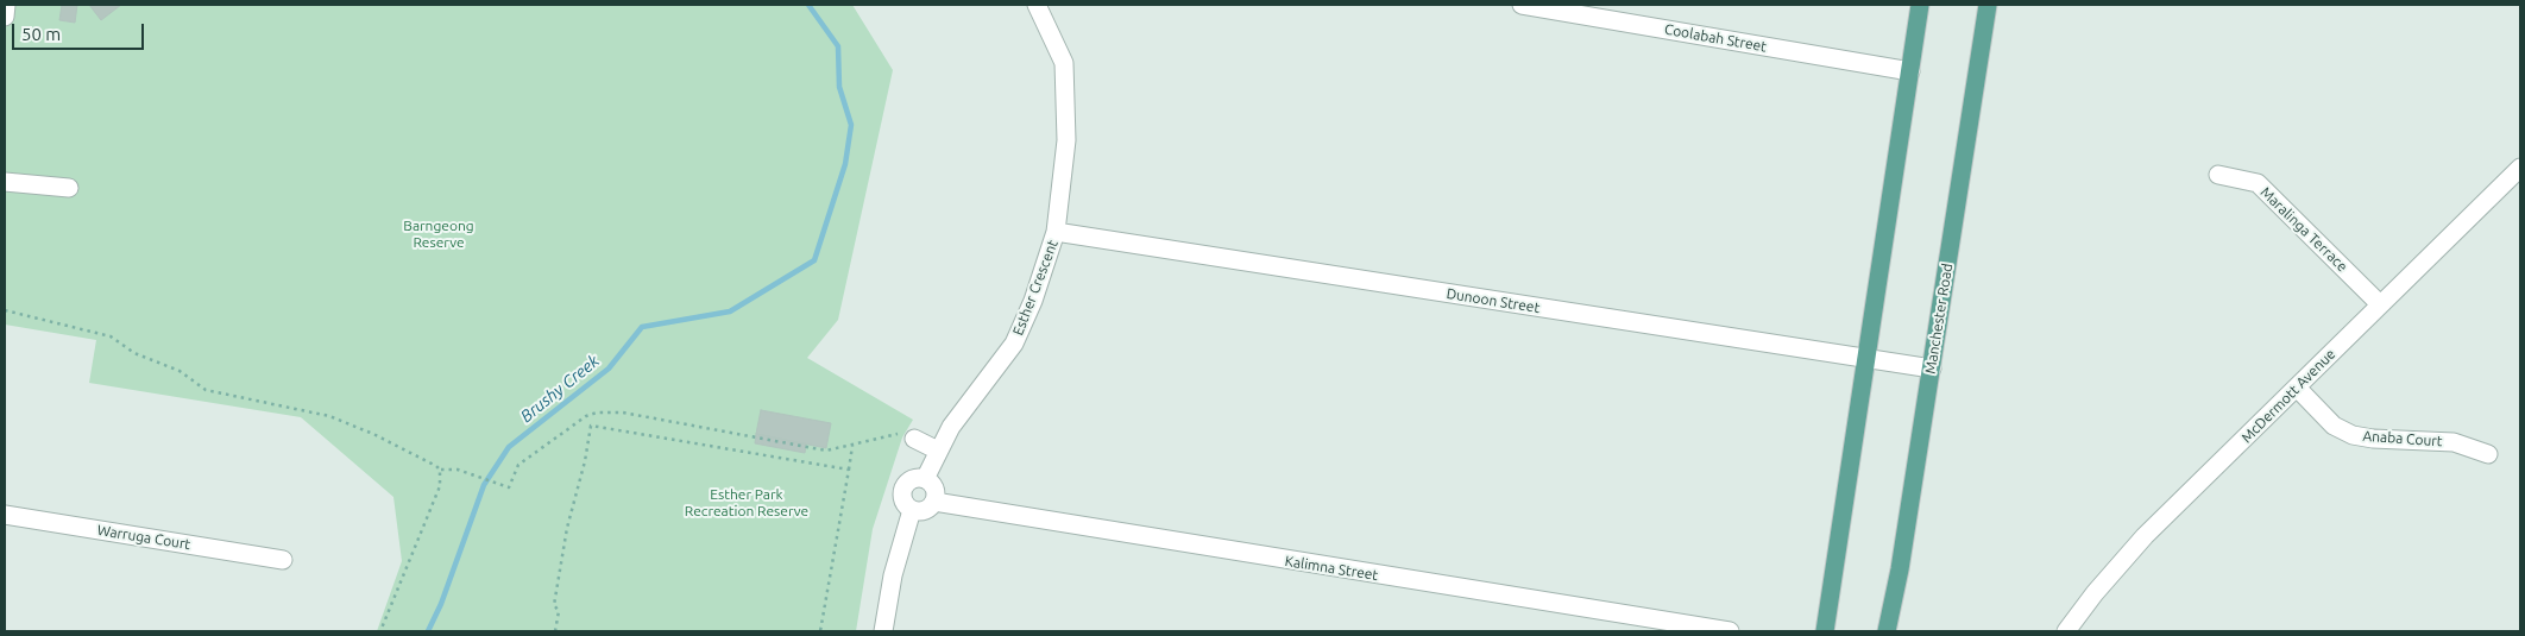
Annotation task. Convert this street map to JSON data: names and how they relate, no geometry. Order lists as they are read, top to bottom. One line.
{"streets":{"main road":["Manchester Road"],"street":["Coolabah Street","Maralinga Terrace","Esther Crescent","Dunoon Street","McDermott Avenue","Anaba Court","Warruga Court","Kalimna Street"]},"crossings":[["Maralinga Terrace","McDermott Avenue"],["Esther Crescent","Dunoon Street"],["Esther Crescent","Kalimna Street"],["Dunoon Street","Manchester Road"],["McDermott Avenue","Anaba Court"]],"water":["Brushy Creek"],"parks":["Barngeong Reserve","Esther Park Recreation Reserve"],"scale_bar":"50 m"}
